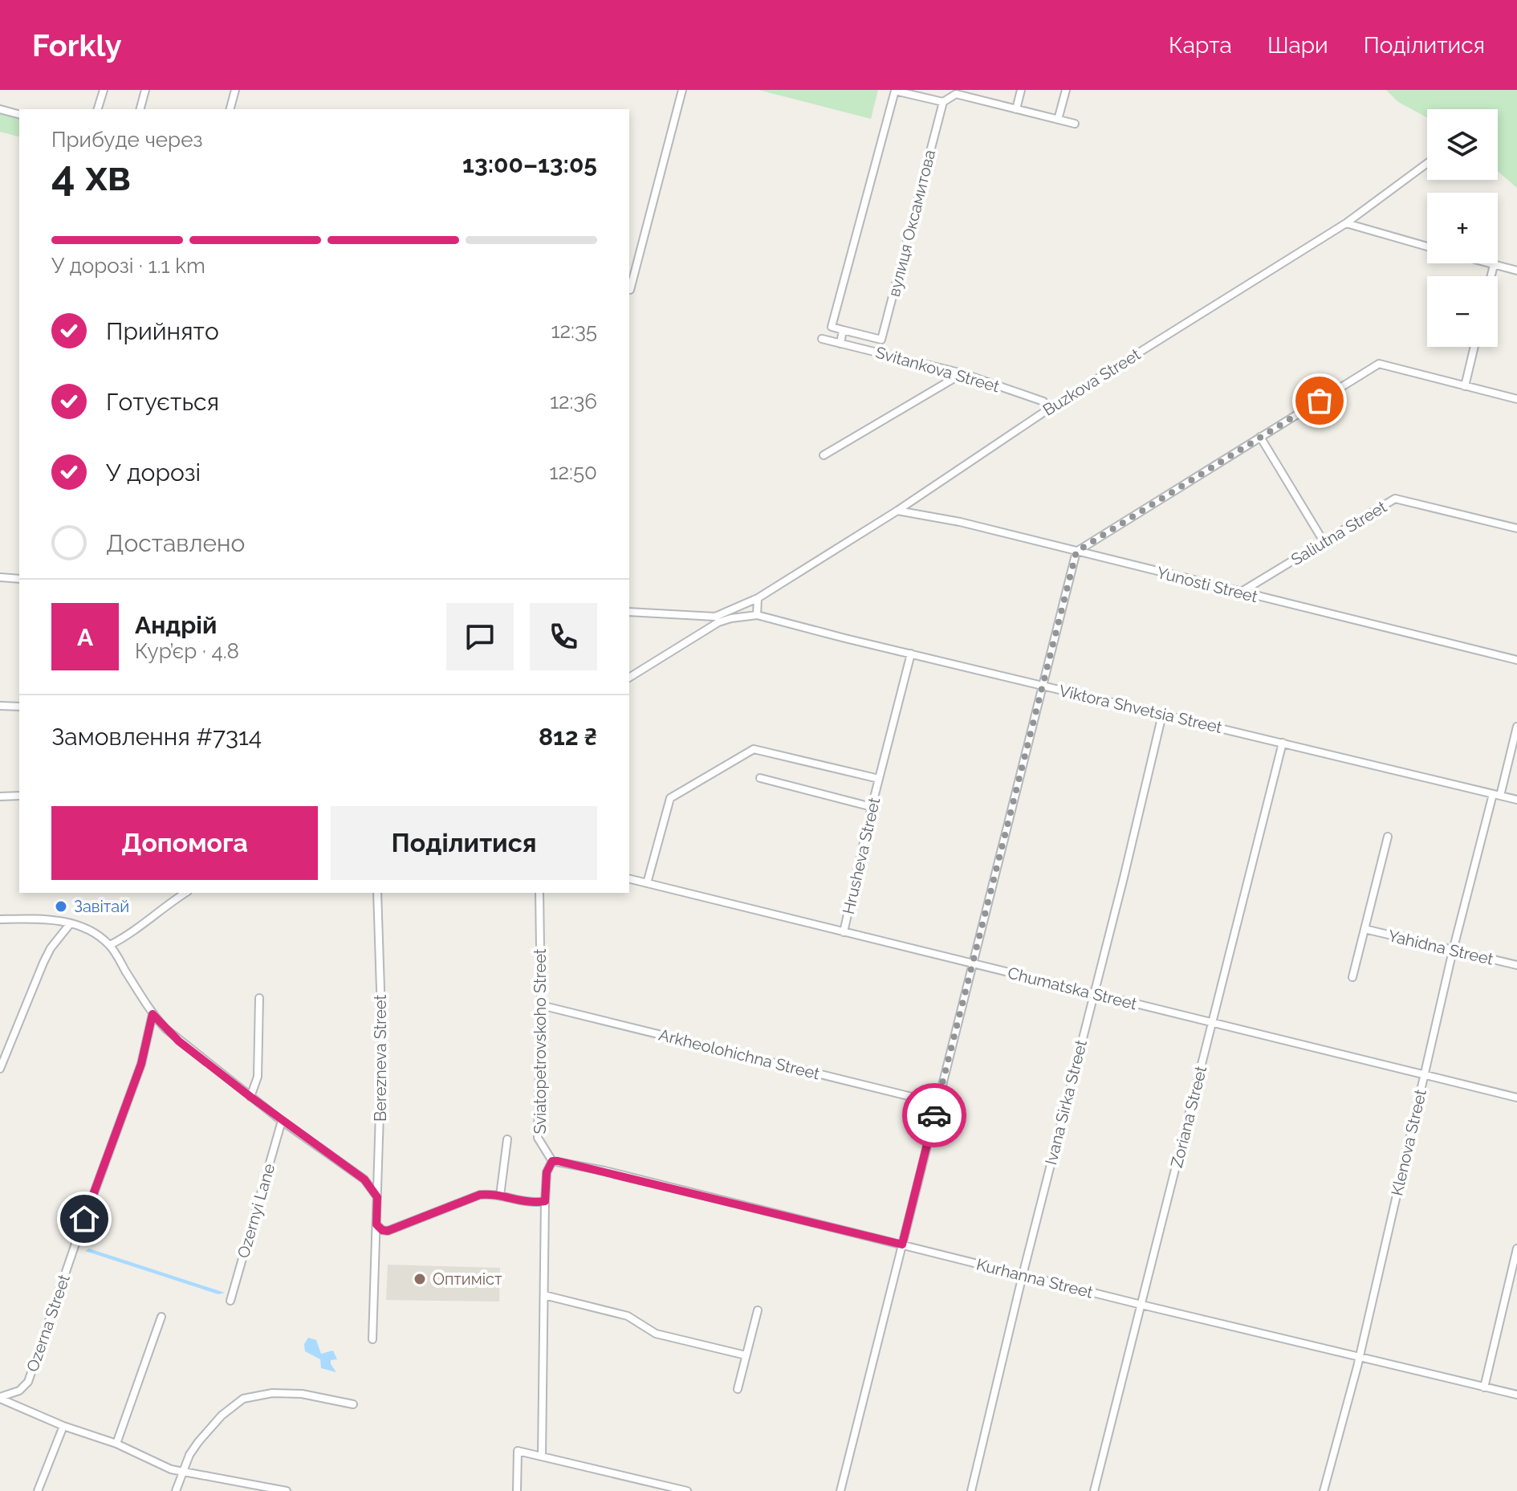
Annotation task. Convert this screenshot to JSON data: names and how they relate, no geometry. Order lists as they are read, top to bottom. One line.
{"streets":{"street":["вулиця Оксамитова","Svitankova Street","Buzkova Street","Saliutna Street","Yunosti Street","Viktora Shvetsia Street","Hrusheva Street","Yahidna Street","Chumatska Street","Sviatopetrovskoho Street","Arkheolohichna Street","Berezneva Street","Ivana Sirka Street","Zoriana Street","Klenova Street","Ozernyi Lane","Kurhanna Street","Ozerna Street"]},"crossings":[["Svitankova Street","Buzkova Street"],["Buzkova Street","Yunosti Street"],["Saliutna Street","Yunosti Street"],["Viktora Shvetsia Street","Hrusheva Street"],["Viktora Shvetsia Street","Ivana Sirka Street"],["Viktora Shvetsia Street","Zoriana Street"],["Viktora Shvetsia Street","Klenova Street"],["Hrusheva Street","Chumatska Street"],["Yahidna Street","Klenova Street"],["Chumatska Street","Ivana Sirka Street"],["Chumatska Street","Zoriana Street"],["Chumatska Street","Klenova Street"],["Sviatopetrovskoho Street","Arkheolohichna Street"],["Sviatopetrovskoho Street","Kurhanna Street"],["Ivana Sirka Street","Kurhanna Street"],["Zoriana Street","Kurhanna Street"],["Klenova Street","Kurhanna Street"]],"places":["Завітай","Оптиміст"],"page":{"header":"Forkly","nav":["Карта","Шари","Поділитися"],"map_buttons":["+","−"],"heading":["4 хв","Прибуде через","13:00–13:05"],"panel":["Андрій","Кур’єр · 4.8","Замовлення #7314","812 ₴"],"bar":"У дорозі · 1.1 km","list":[["Прийнято","12:35"],["Готується","12:36"],["У дорозі","12:50"],"Доставлено"],"round":"А","buttons":["Допомога","Поділитися"]}}
